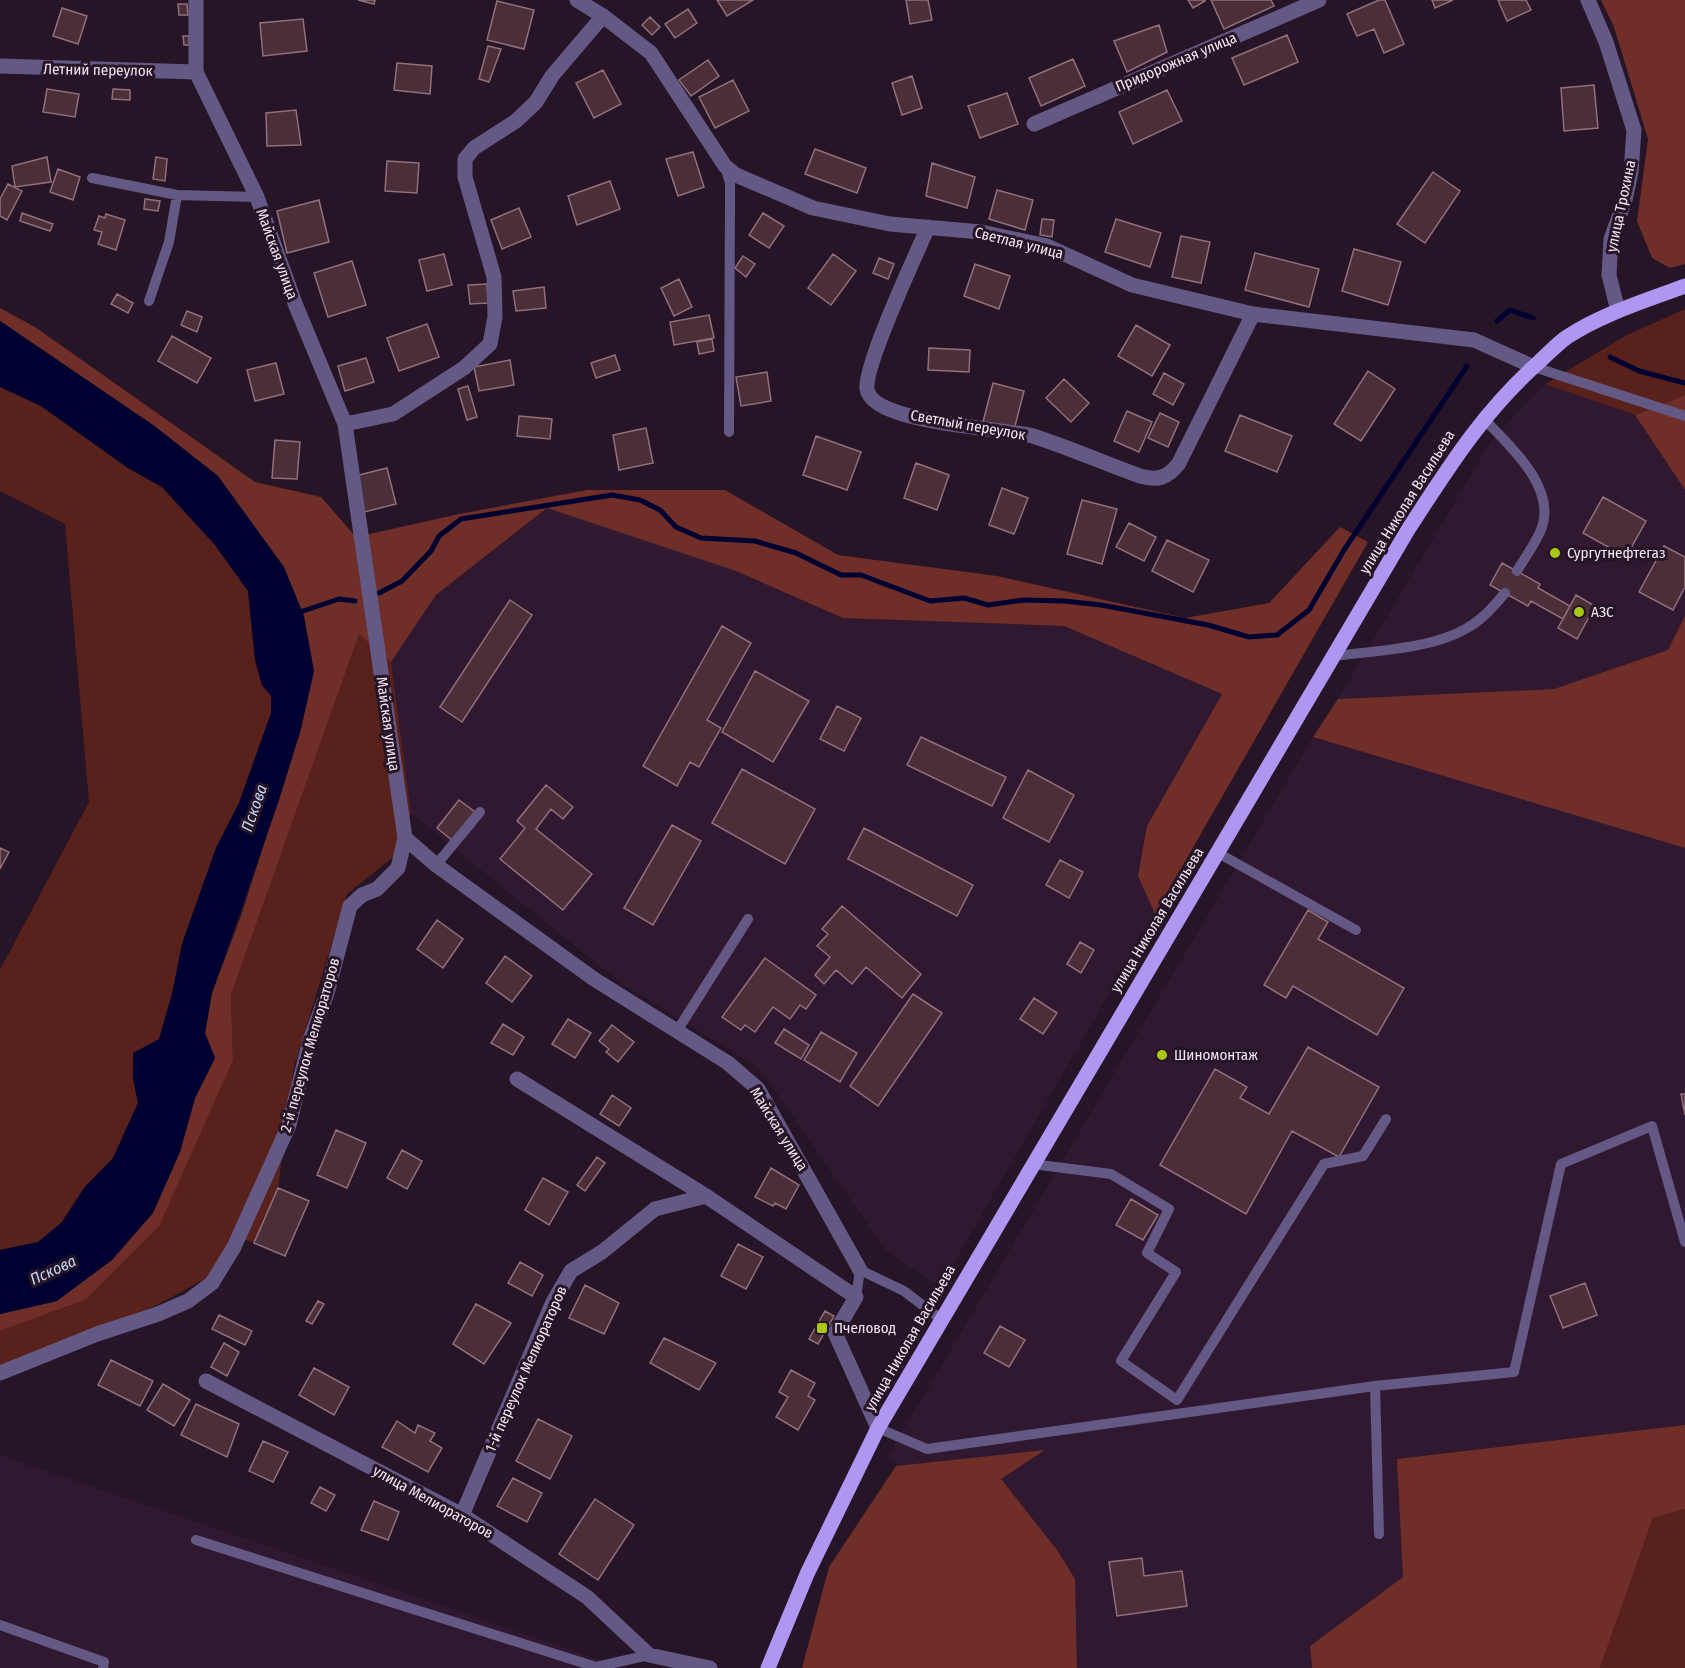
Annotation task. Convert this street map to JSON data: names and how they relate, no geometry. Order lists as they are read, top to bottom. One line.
{"streets":{"main road":["улица Николая Васильева"],"street":["Придорожная улица","Летний переулок","улица Трохина","Светлая улица","Майская улица","Светлый переулок","2-й переулок Мелиораторов","1-й переулок Мелиораторов","улица Мелиораторов"]},"crossings":[["Летний переулок","Майская улица"],["улица Трохина","улица Николая Васильева"],["Светлая улица","Светлый переулок"],["Светлая улица","улица Николая Васильева"],["Майская улица","2-й переулок Мелиораторов"],["1-й переулок Мелиораторов","улица Мелиораторов"]],"water":["Пскова"],"places":{"other":["Сургутнефтегаз","АЗС","Шиномонтаж"],"transit":["Пчеловод"]}}
